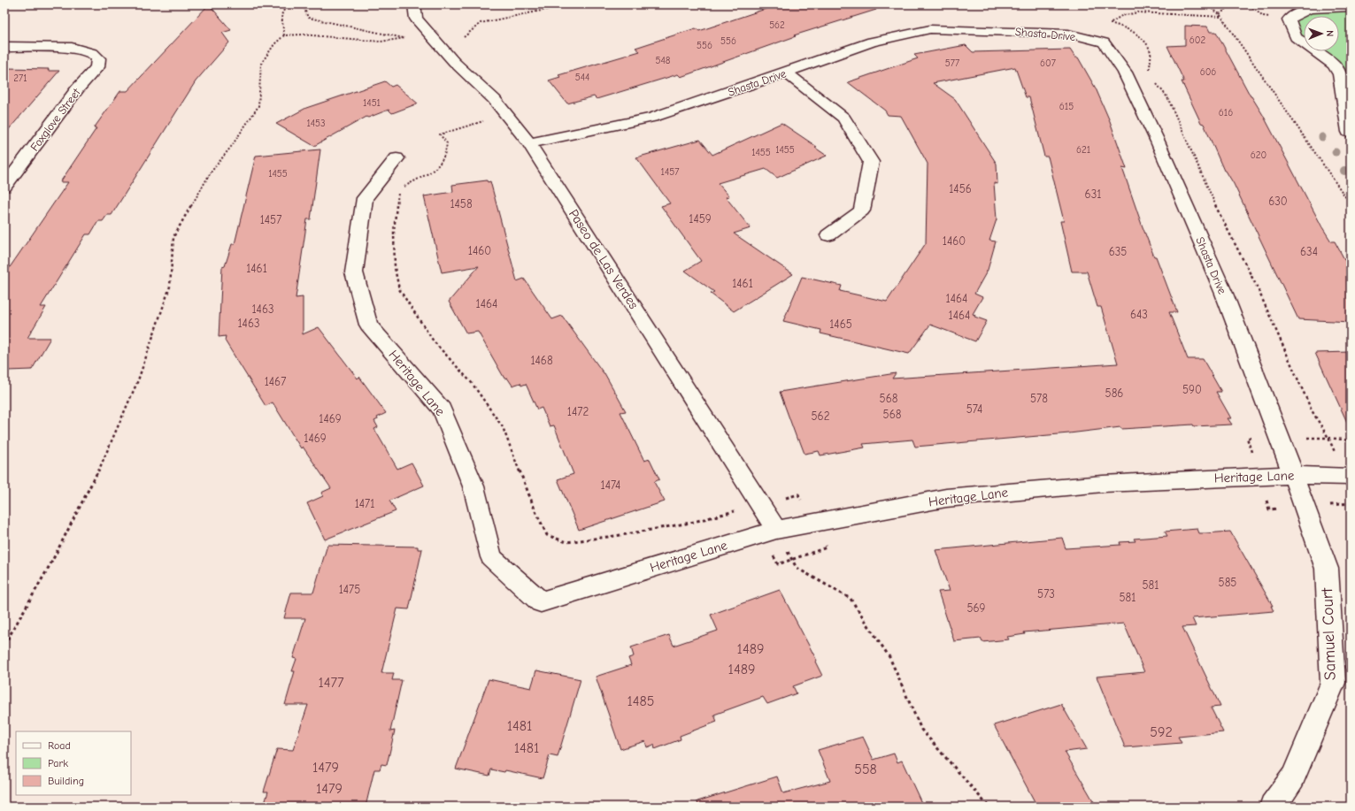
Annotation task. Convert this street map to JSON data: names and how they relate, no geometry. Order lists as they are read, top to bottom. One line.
{"streets":{"street":["Shasta Drive","Foxglove Street","Paseo de Las Verdes","Heritage Lane","Samuel Court"]},"crossings":[["Shasta Drive","Paseo de Las Verdes"],["Shasta Drive","Heritage Lane"],["Shasta Drive","Samuel Court"],["Paseo de Las Verdes","Heritage Lane"],["Heritage Lane","Samuel Court"]],"house_numbers":["562","602","556","556","548","577","607","606","544","271","1451","615","616","1453","1455","621","1455","620","1457","1455","1456","631","630","1458","1459","1457","1460","1460","635","634","1461","1461","1464","1464","1463","643","1464","1463","1465","1468","1467","590","586","568","578","574","1472","568","562","1469","1469","1474","1471","585","581","1475","573","581","569","1489","1489","1477","1485","1481","592","1481","1479","558","1479"],"legend":["Road","Park","Building"],"north":"right"}
